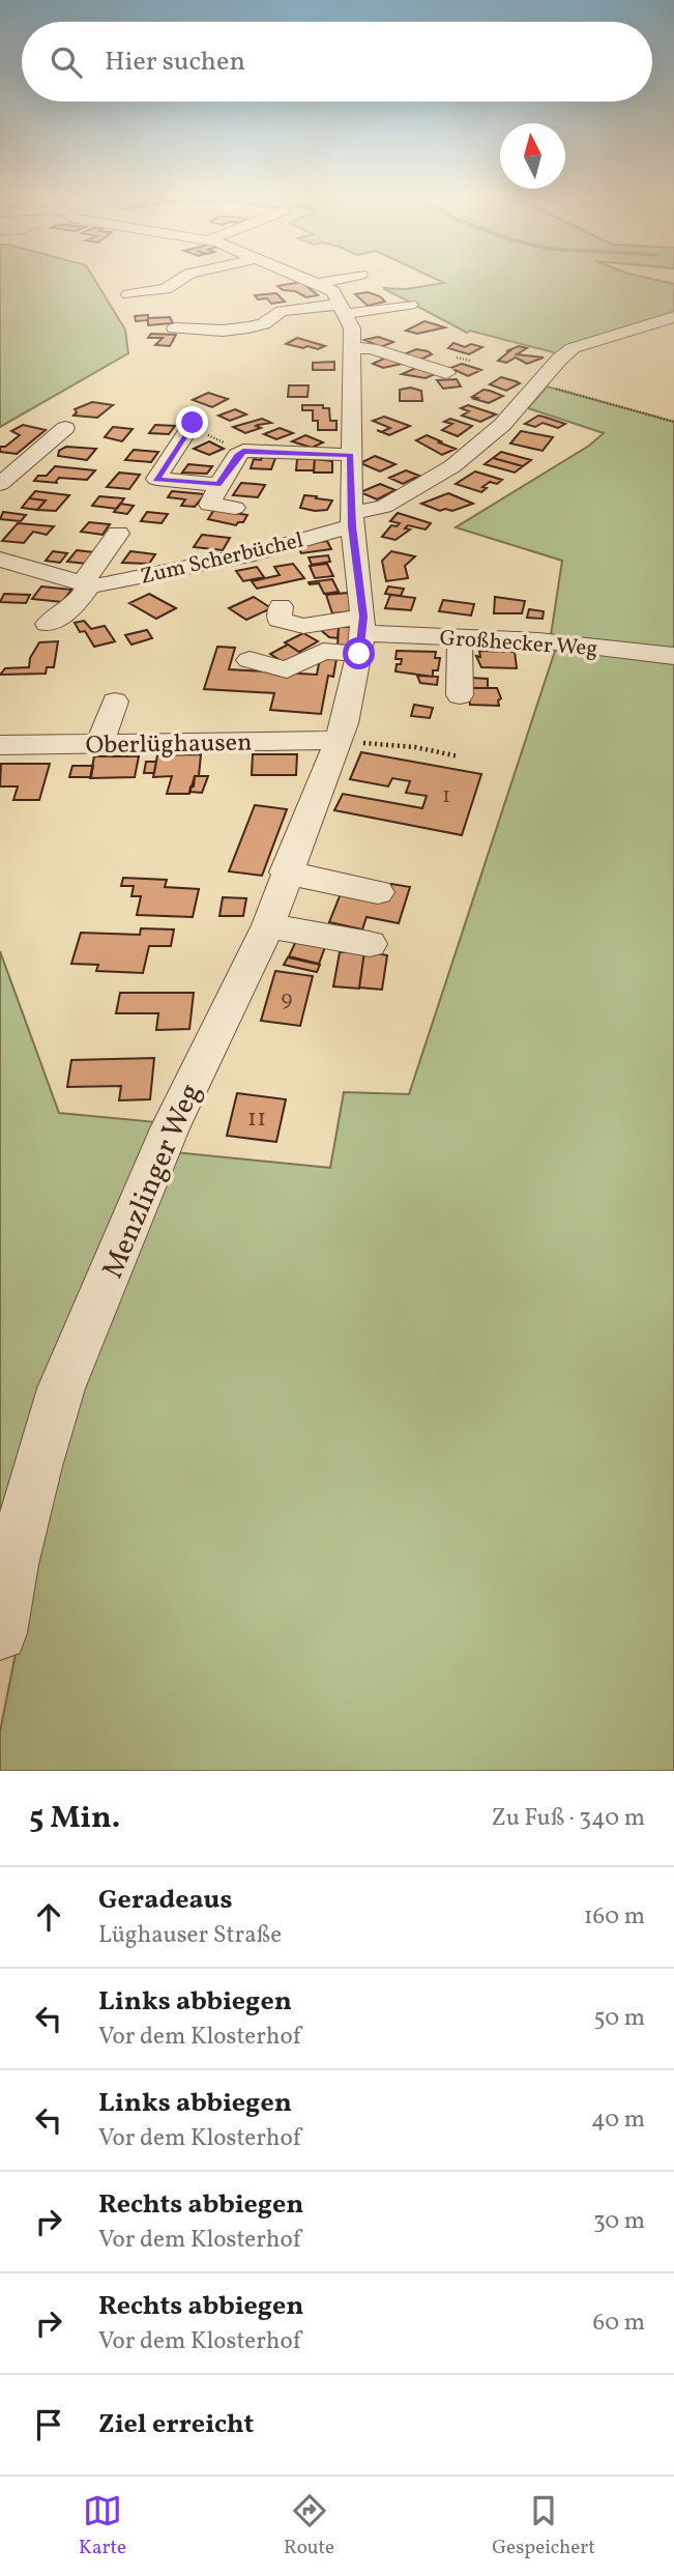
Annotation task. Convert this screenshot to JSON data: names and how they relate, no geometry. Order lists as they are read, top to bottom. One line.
{"streets":{"street":["Zum Scherbüchel","Großhecker Weg","Oberlüghausen","Menzlinger Weg"]},"crossings":[["Großhecker Weg","Menzlinger Weg"],["Oberlüghausen","Menzlinger Weg"]],"house_numbers":["1","9","11"],"north":"top","page":{"search":"Hier suchen","heading":["5 Min.","Zu Fuß · 340 m"],"list":[["Geradeaus","Lüghauser Straße","160 m"],["Links abbiegen","Vor dem Klosterhof","50 m"],["Links abbiegen","Vor dem Klosterhof","40 m"],["Rechts abbiegen","Vor dem Klosterhof","30 m"],["Rechts abbiegen","Vor dem Klosterhof","60 m"],"Ziel erreicht"],"nav":["Karte","Route","Gespeichert"]}}
